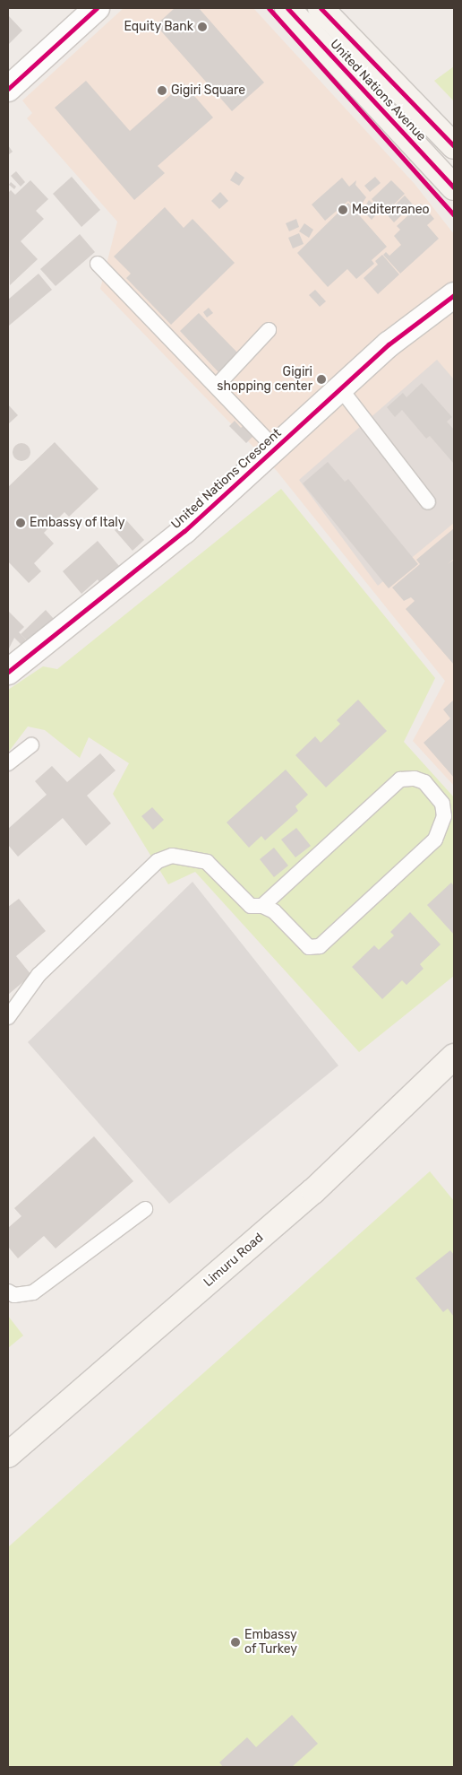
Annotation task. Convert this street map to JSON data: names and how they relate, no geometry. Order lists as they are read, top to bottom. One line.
{"streets":{"main road":["United Nations Avenue","Limuru Road"],"street":["United Nations Crescent"]},"places":["Equity Bank","Gigiri Square","Mediterraneo","Gigiri shopping center","Embassy of Italy","Embassy of Turkey"]}
